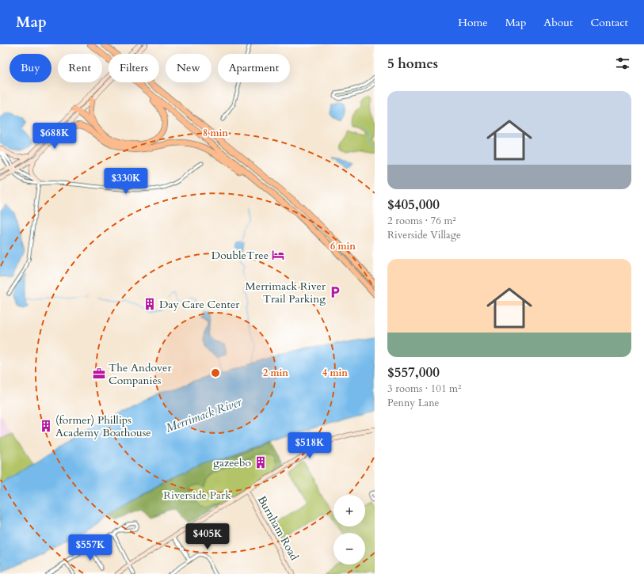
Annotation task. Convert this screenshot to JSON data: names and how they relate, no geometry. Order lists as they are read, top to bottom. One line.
{"streets":{"main road":["Burnham Road"]},"water":["Merrimack River"],"parks":["Riverside Park"],"places":{"hotel":["DoubleTree"],"parking":["Merrimack River Trail Parking"],"building":["Day Care Center","(former) Phillips Academy Boathouse","gazeebo"],"office":["The Andover Companies"]},"page":{"header":"Map","nav":["Home","Map","About","Contact"],"heading":"5 homes","chip":["Buy","Rent","Filters","New","Apartment"],"list":[{"name":"$405,000","note":"2 rooms · 76 m² · Riverside Village"},{"name":"$557,000","note":"3 rooms · 101 m² · Penny Lane"}],"price":["$688K","$330K","$518K","$405K","$557K"],"map_buttons":["+","−"]},"rings":["8 min","6 min","2 min","4 min"]}
